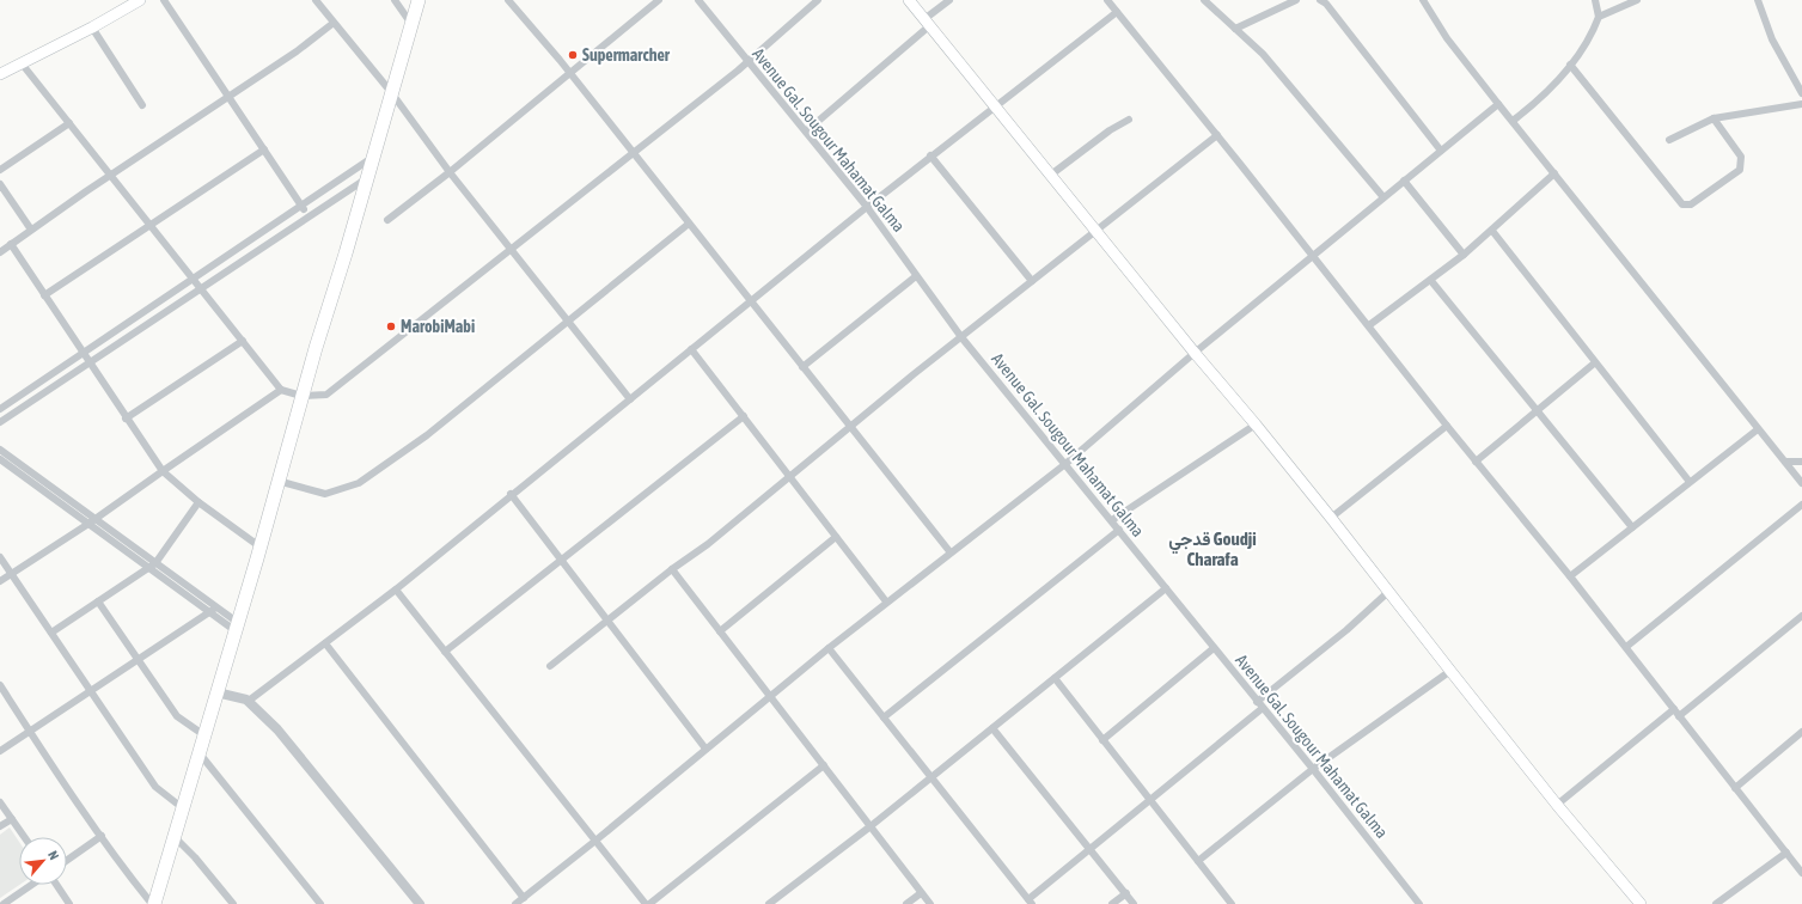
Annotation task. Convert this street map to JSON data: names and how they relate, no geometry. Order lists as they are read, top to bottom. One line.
{"streets":{"street":["Avenue Gal. Sougour Mahamat Galma"]},"districts":["قدجي Goudji Charafa"],"places":["Supermarcher","MarobiMabi"],"north":"top right"}
